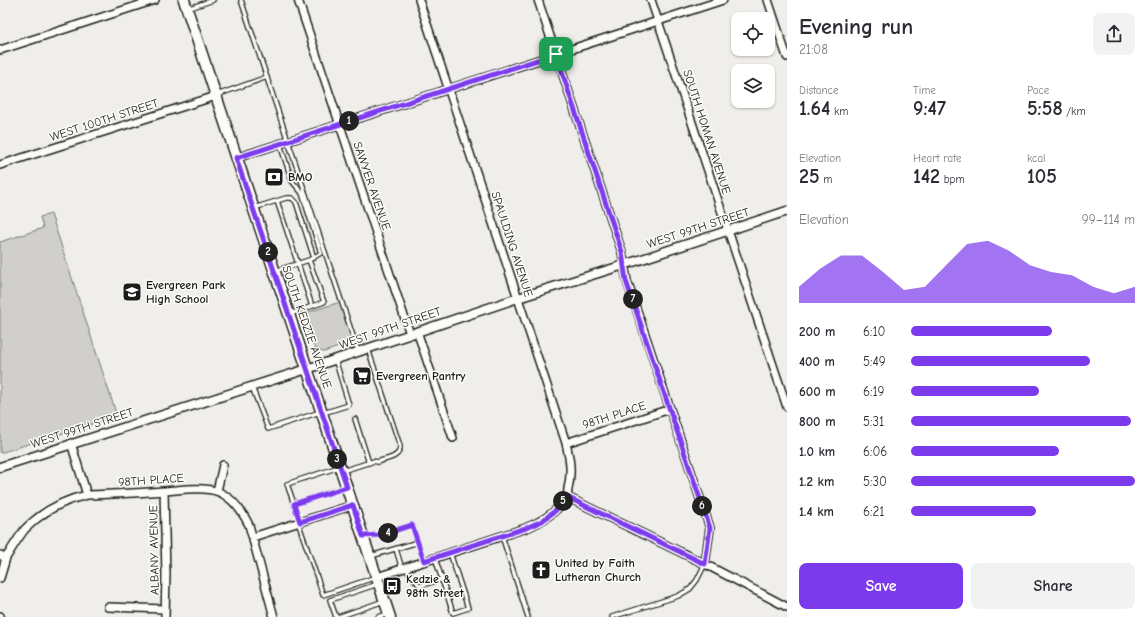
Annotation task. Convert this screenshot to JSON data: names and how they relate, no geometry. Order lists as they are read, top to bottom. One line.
{"streets":{"main road":["SOUTH KEDZIE AVENUE"],"street":["WEST 100TH STREET","SOUTH HOMAN AVENUE","SAWYER AVENUE","WEST 99TH STREET","SPAULDING AVENUE","98TH PLACE","ALBANY AVENUE"]},"crossings":[["WEST 100TH STREET","SOUTH KEDZIE AVENUE"],["SOUTH HOMAN AVENUE","WEST 99TH STREET"],["SAWYER AVENUE","WEST 99TH STREET"],["WEST 99TH STREET","SPAULDING AVENUE"],["WEST 99TH STREET","SOUTH KEDZIE AVENUE"],["SPAULDING AVENUE","98TH PLACE"],["98TH PLACE","ALBANY AVENUE"]],"places":{"bank":["BMO"],"school or university":["Evergreen Park High School"],"supermarket":["Evergreen Pantry"],"church":["United by Faith Lutheran Church"],"bus stop":["Kedzie & 98th Street"]},"page":{"heading":["Evening run","21:08"],"stats":[["Distance","1.64 km"],["Time","9:47"],["Pace","5:58 /km"],["Elevation","25 m"],["Heart rate","142 bpm"],["kcal","105"]],"pins":["1","2","7","3","5","6","4"],"chart":["Elevation","99–114 m"],"list":[{"name":"200 m","note":"6:10"},{"name":"400 m","note":"5:49"},{"name":"600 m","note":"6:19"},{"name":"800 m","note":"5:31"},{"name":"1.0 km","note":"6:06"},{"name":"1.2 km","note":"5:30"},{"name":"1.4 km","note":"6:21"}],"buttons":["Save","Share"]}}
